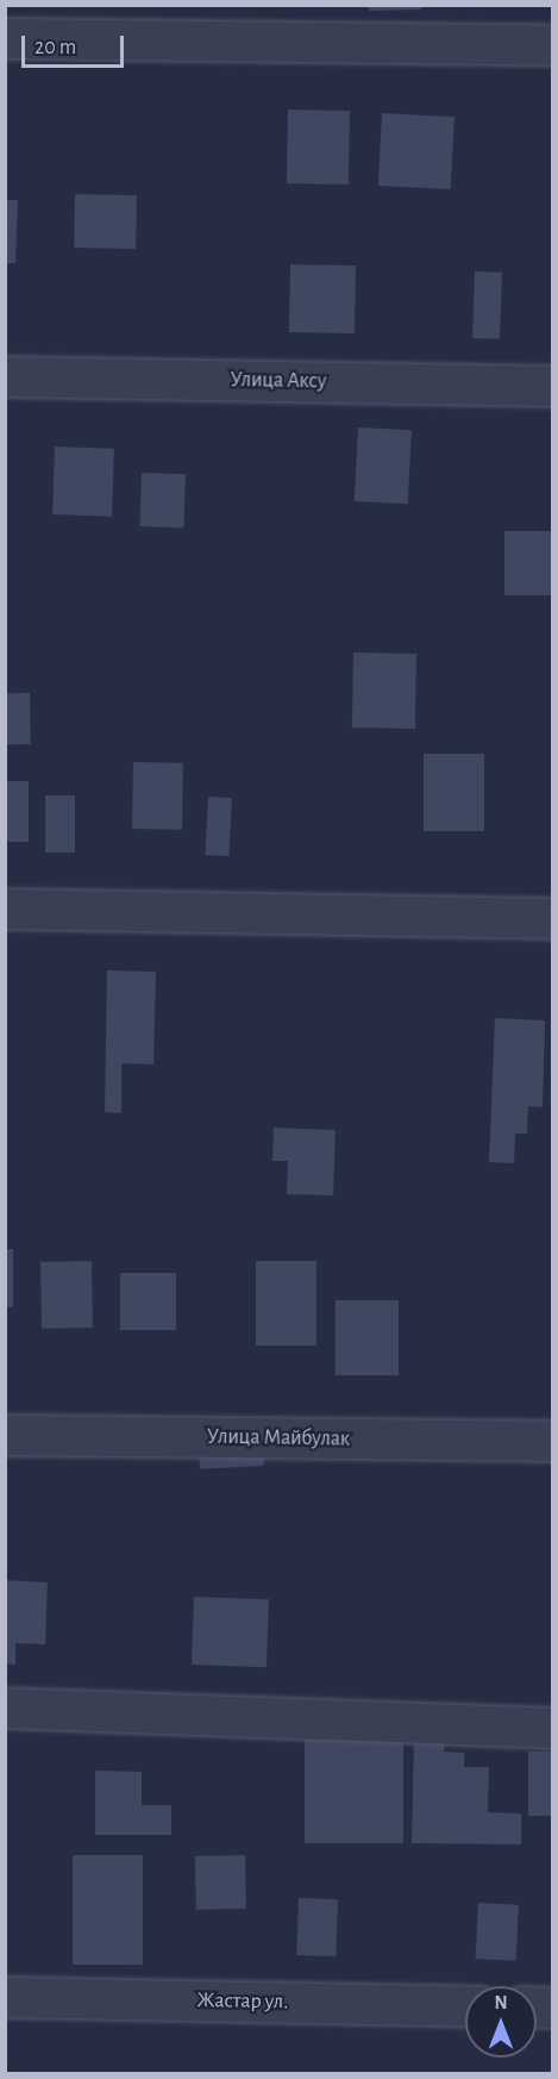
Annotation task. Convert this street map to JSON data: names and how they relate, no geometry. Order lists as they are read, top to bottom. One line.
{"streets":{"street":["Улица Аксу","Улица Майбулак","Жастар ул."]},"scale_bar":"20 m","north":"top"}
